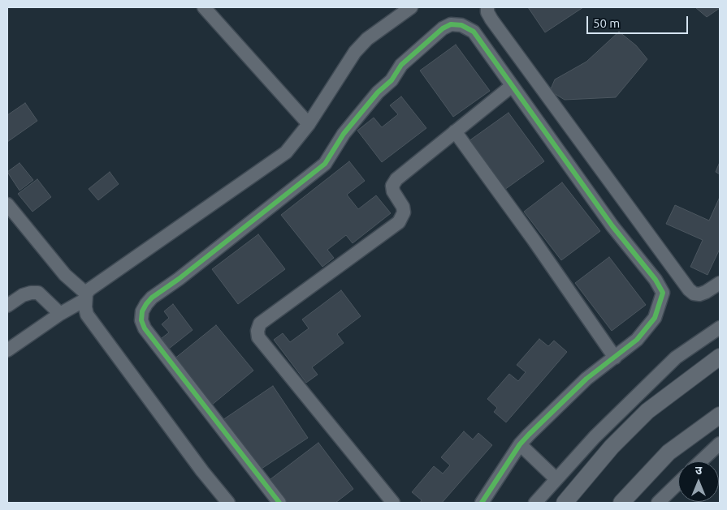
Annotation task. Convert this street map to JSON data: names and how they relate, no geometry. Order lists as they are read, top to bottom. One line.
{"scale_bar":"50 m","north":"top"}
